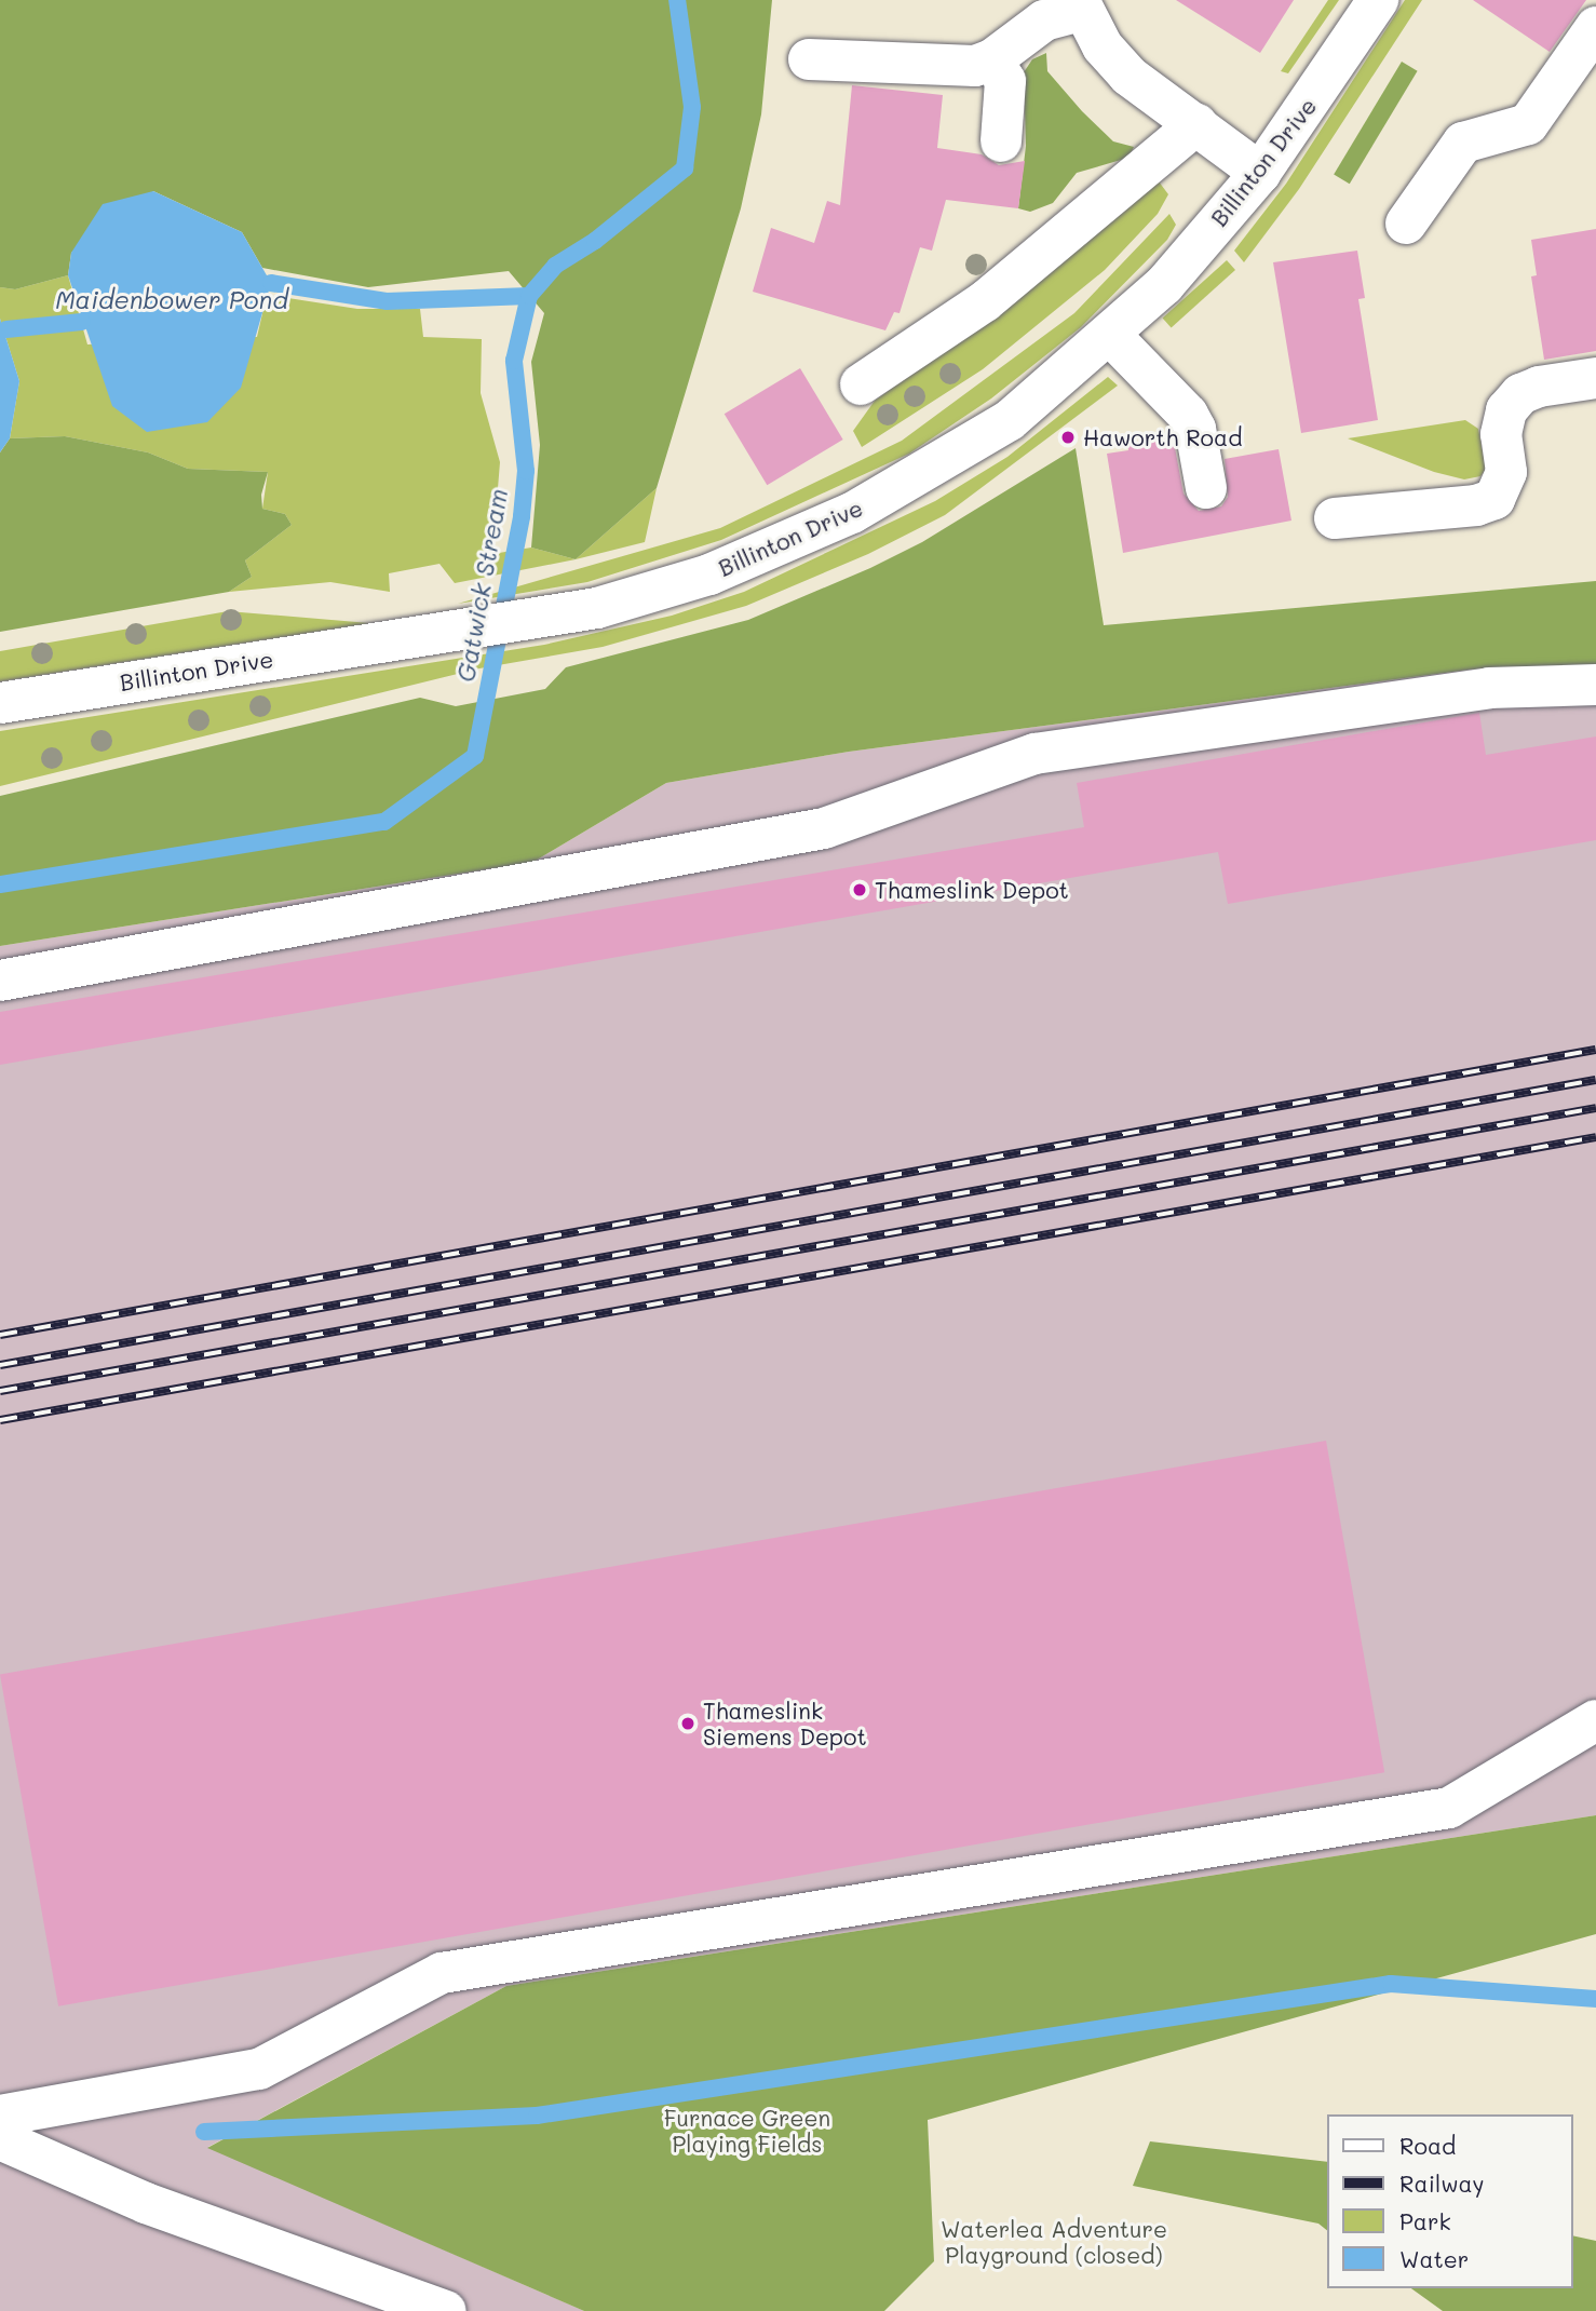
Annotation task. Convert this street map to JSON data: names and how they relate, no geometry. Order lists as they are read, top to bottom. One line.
{"streets":{"street":["Billinton Drive"]},"water":["Maidenbower Pond","Gatwick Stream"],"parks":["Furnace Green Playing Fields","Waterlea Adventure Playground (closed)"],"places":["Haworth Road","Thameslink Depot","Thameslink Siemens Depot"],"legend":["Road","Railway","Park","Water"]}
